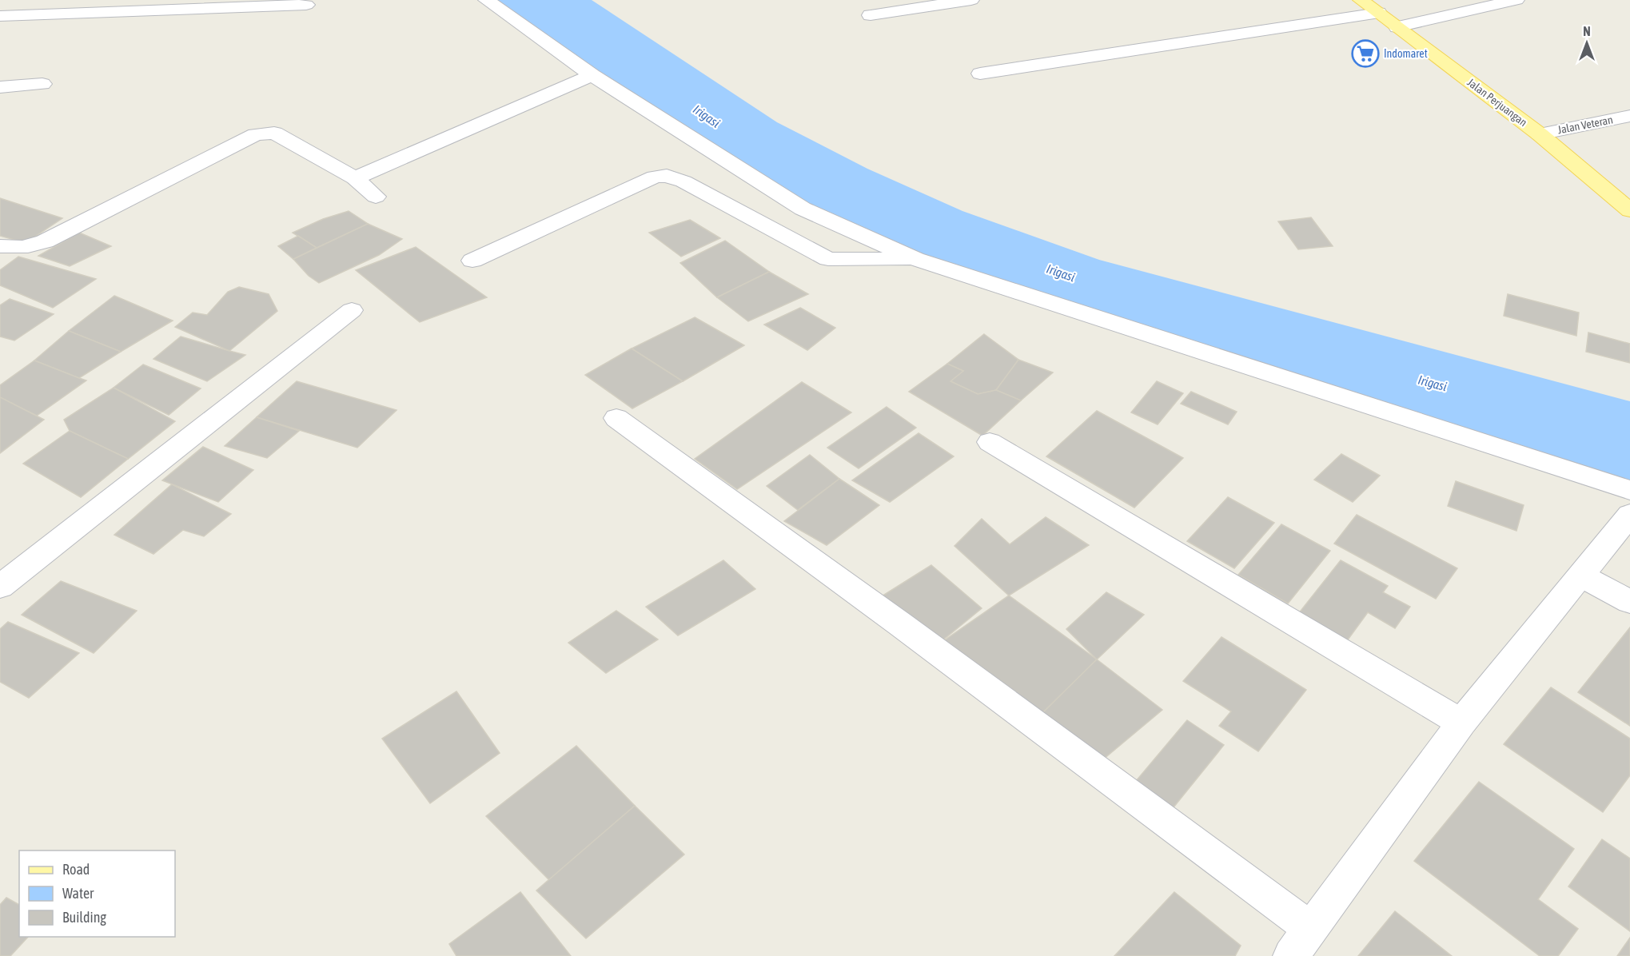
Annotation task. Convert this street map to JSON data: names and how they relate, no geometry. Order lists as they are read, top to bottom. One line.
{"streets":{"main road":["Jalan Perjuangan"],"street":["Jalan Veteran"]},"crossings":[["Jalan Perjuangan","Jalan Veteran"]],"water":["Irigasi"],"places":{"supermarket":["Indomaret"]},"legend":["Road","Water","Building"],"north":"top"}
